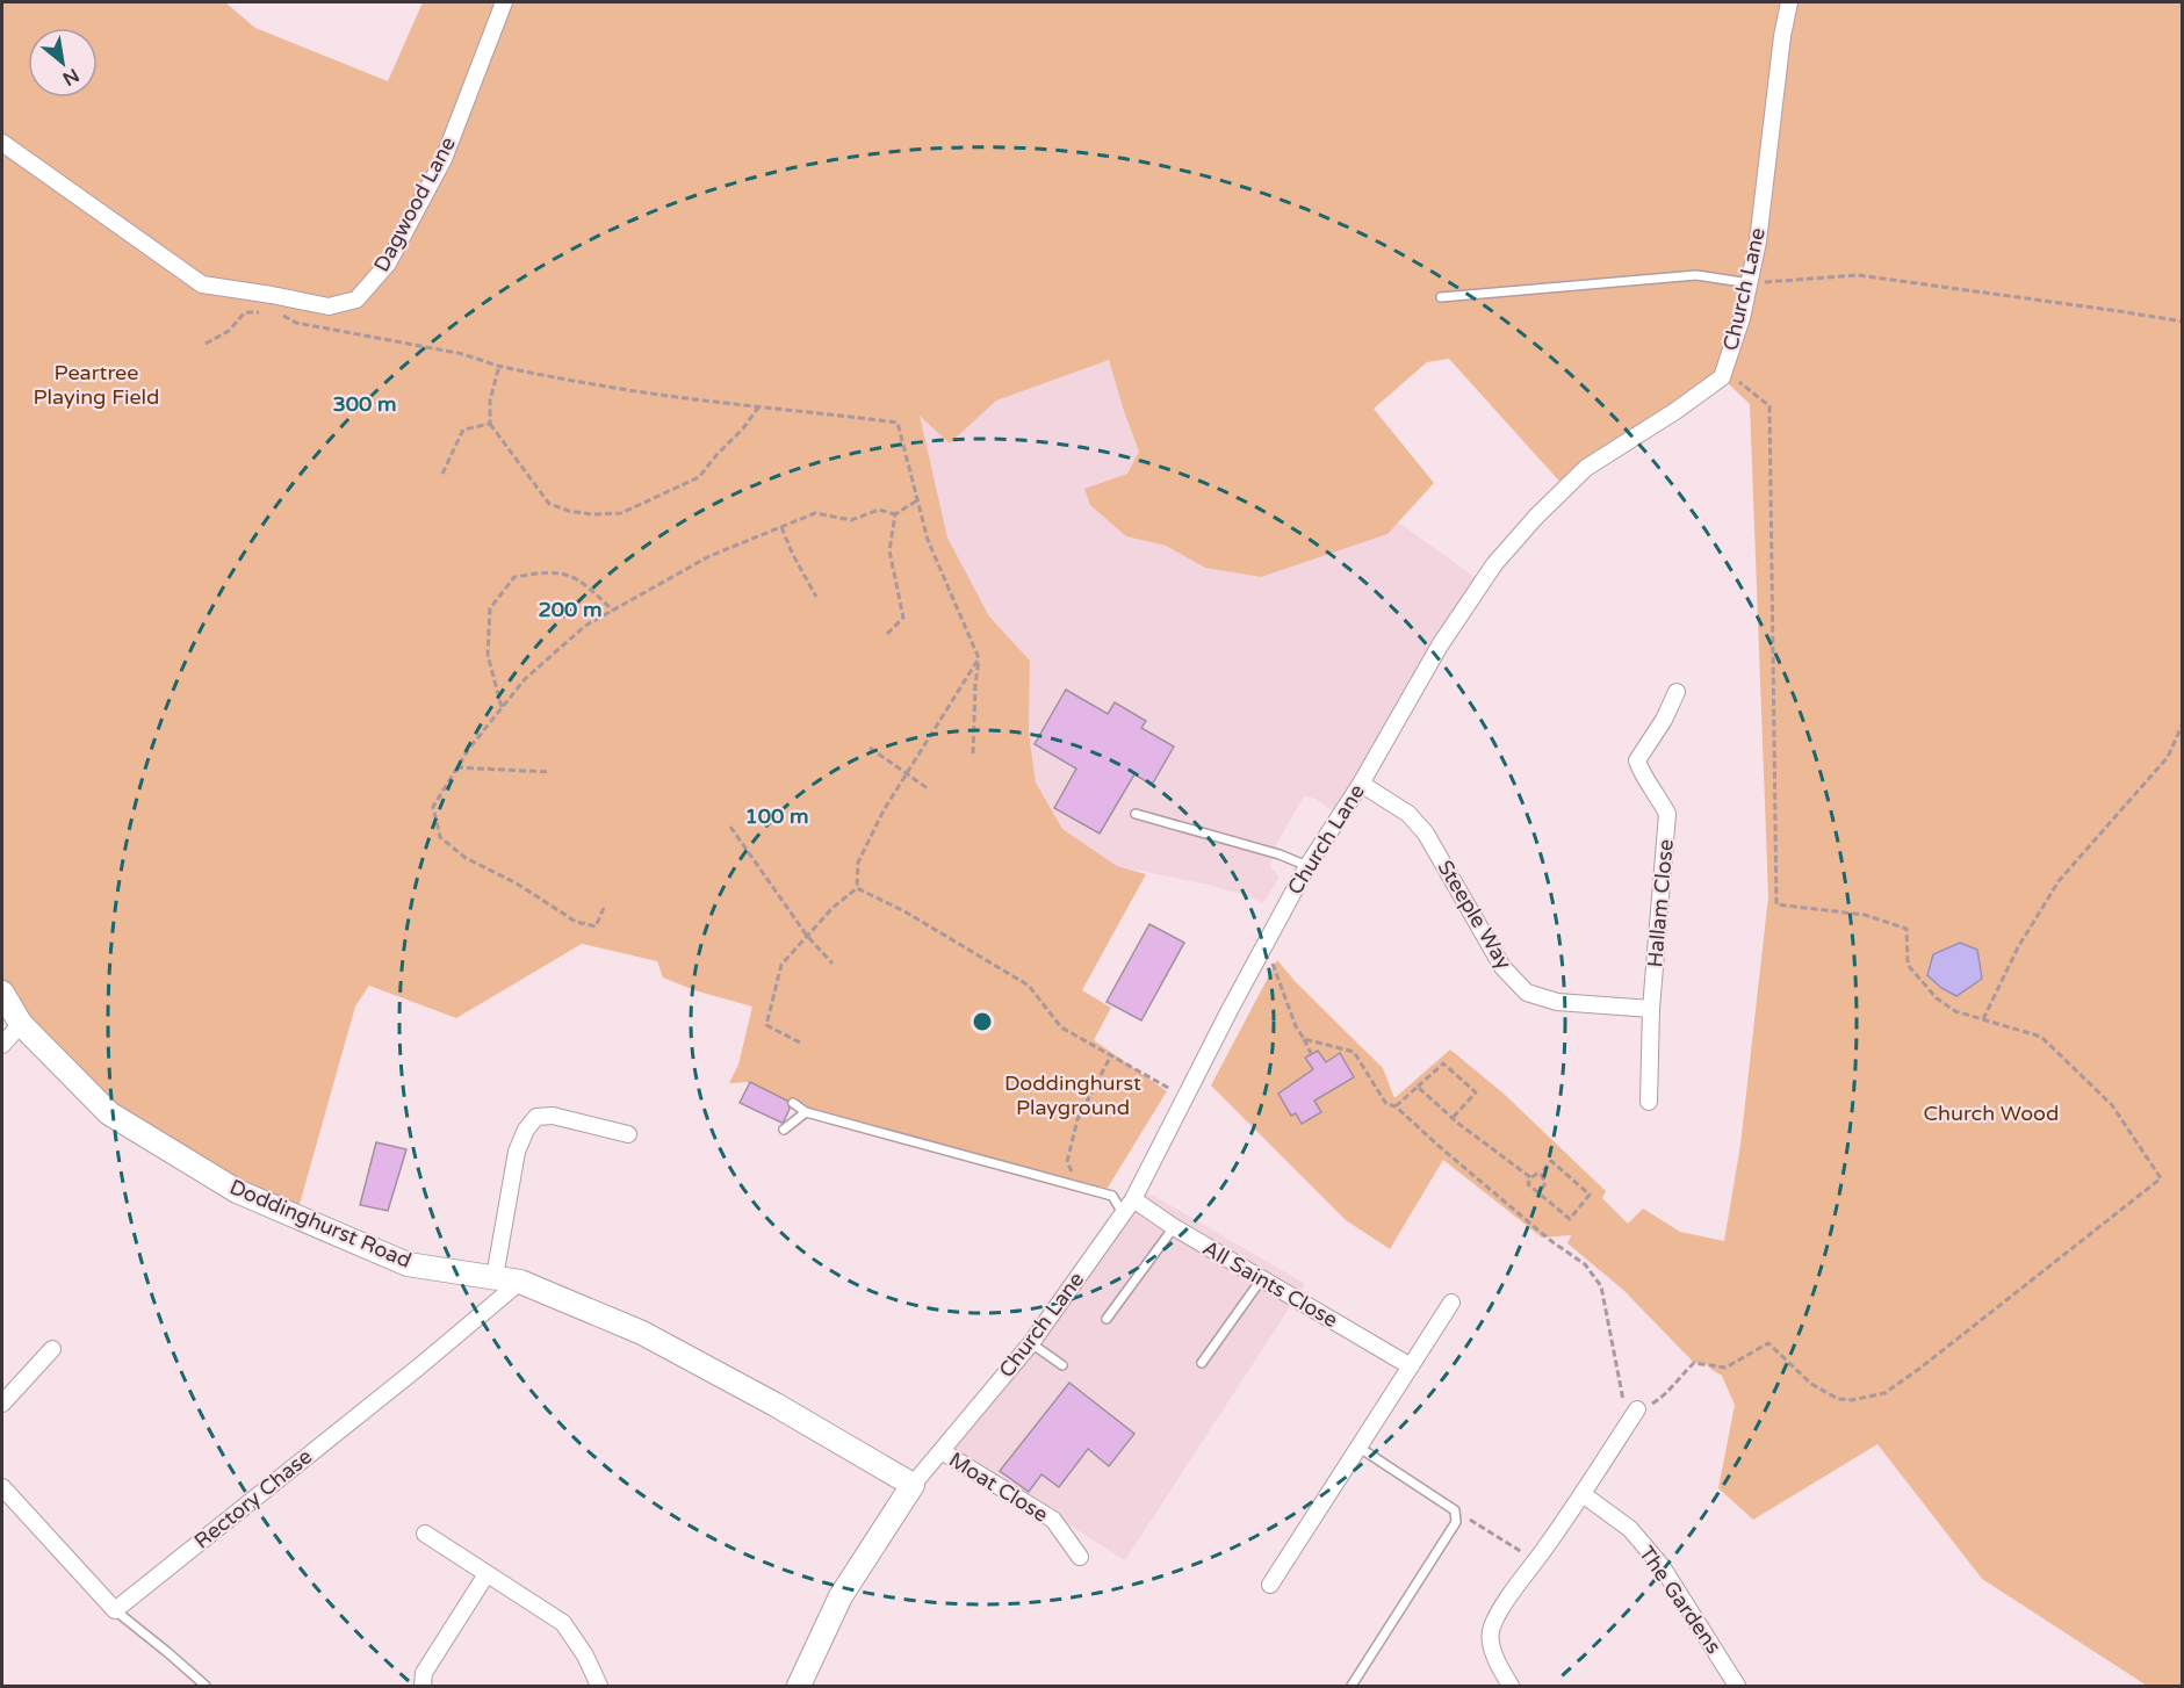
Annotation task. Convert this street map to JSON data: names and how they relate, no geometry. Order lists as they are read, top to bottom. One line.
{"streets":{"street":["Dagwood Lane","Church Lane","Hallam Close","Steeple Way","Doddinghurst Road","All Saints Close","Moat Close","Rectory Chase","The Gardens"]},"crossings":[["Church Lane","Steeple Way"],["Church Lane","Doddinghurst Road"],["Church Lane","All Saints Close"],["Church Lane","Moat Close"],["Hallam Close","Steeple Way"],["Doddinghurst Road","Rectory Chase"]],"parks":["Peartree Playing Field","Doddinghurst Playground","Church Wood"],"north":"bottom right","rings":["300 m","200 m","100 m"]}
